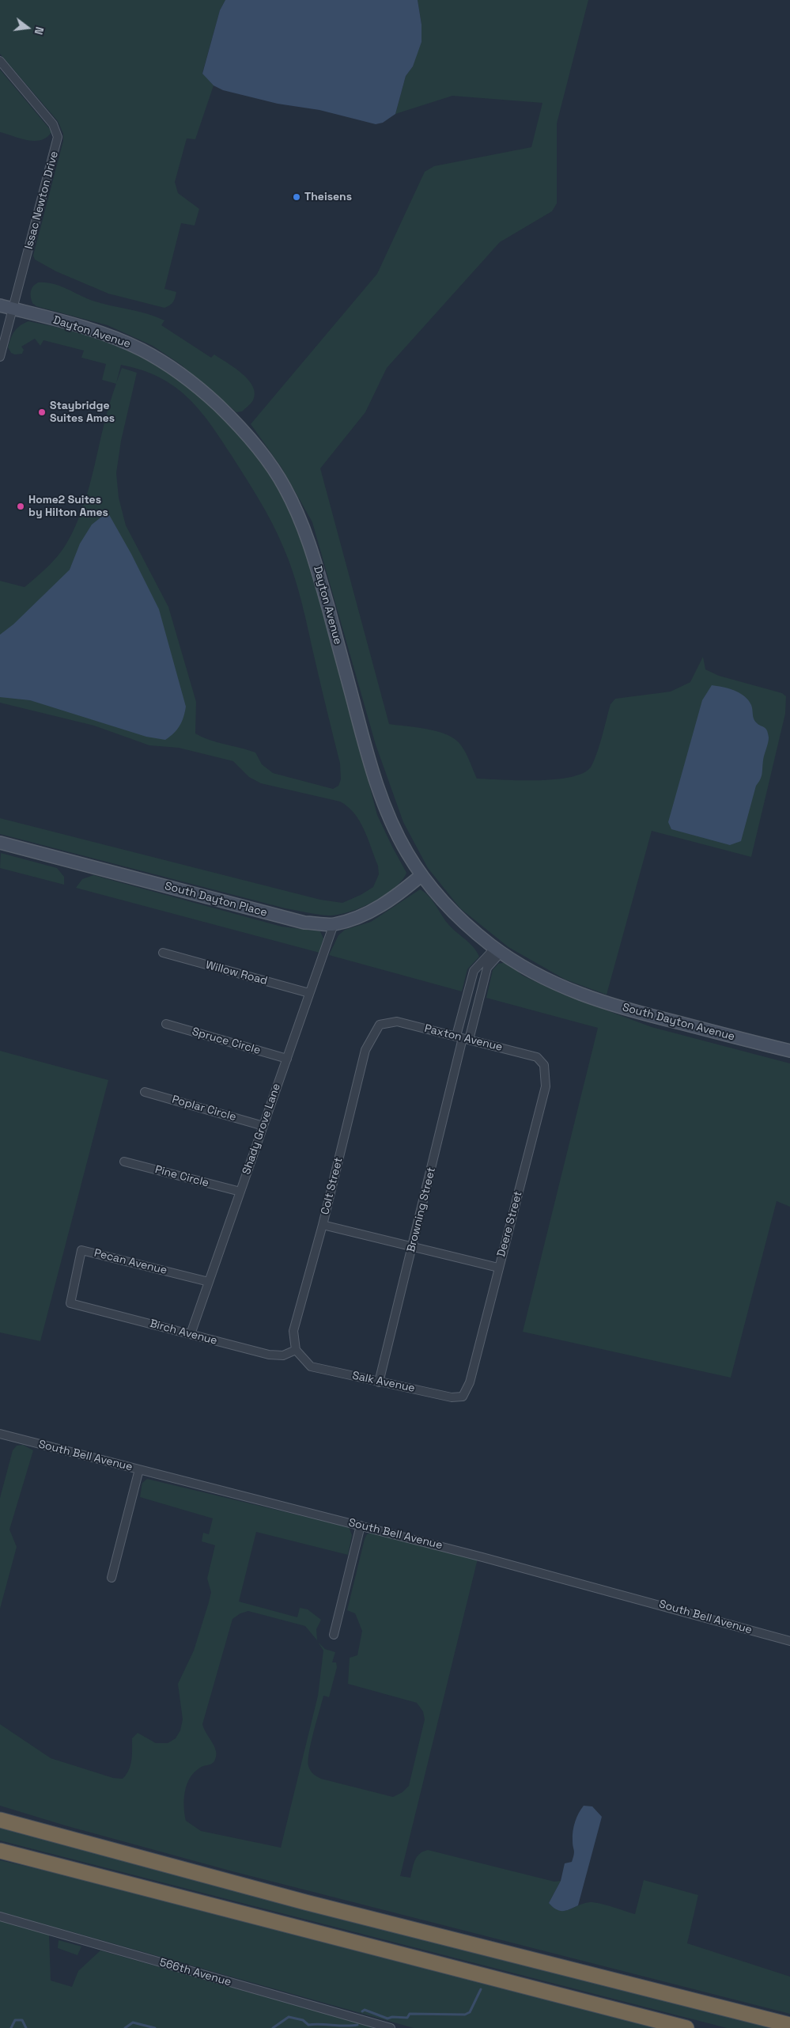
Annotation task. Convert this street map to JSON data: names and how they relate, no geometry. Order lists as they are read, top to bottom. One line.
{"streets":{"main road":["Dayton Avenue","South Dayton Place","South Dayton Avenue"],"street":["Issac Newton Drive","Willow Road","Paxton Avenue","Spruce Circle","Poplar Circle","Shady Grove Lane","Pine Circle","Colt Street","Browning Street","Deere Street","Pecan Avenue","Birch Avenue","Salk Avenue","South Bell Avenue","566th Avenue"]},"crossings":[["Issac Newton Drive","Dayton Avenue"],["Dayton Avenue","South Dayton Place"],["Dayton Avenue","South Dayton Avenue"],["Dayton Avenue","Browning Street"],["South Dayton Place","Shady Grove Lane"],["Willow Road","Shady Grove Lane"],["Paxton Avenue","Colt Street"],["Paxton Avenue","Browning Street"],["Paxton Avenue","Deere Street"],["Spruce Circle","Shady Grove Lane"],["Poplar Circle","Shady Grove Lane"],["Shady Grove Lane","Pine Circle"],["Shady Grove Lane","Pecan Avenue"],["Shady Grove Lane","Birch Avenue"],["Colt Street","Birch Avenue"],["Colt Street","Salk Avenue"],["Browning Street","Salk Avenue"],["Deere Street","Salk Avenue"],["Pecan Avenue","Birch Avenue"],["Birch Avenue","Salk Avenue"]],"places":["Theisens","Staybridge Suites Ames","Home2 Suites by Hilton Ames"],"north":"right"}
